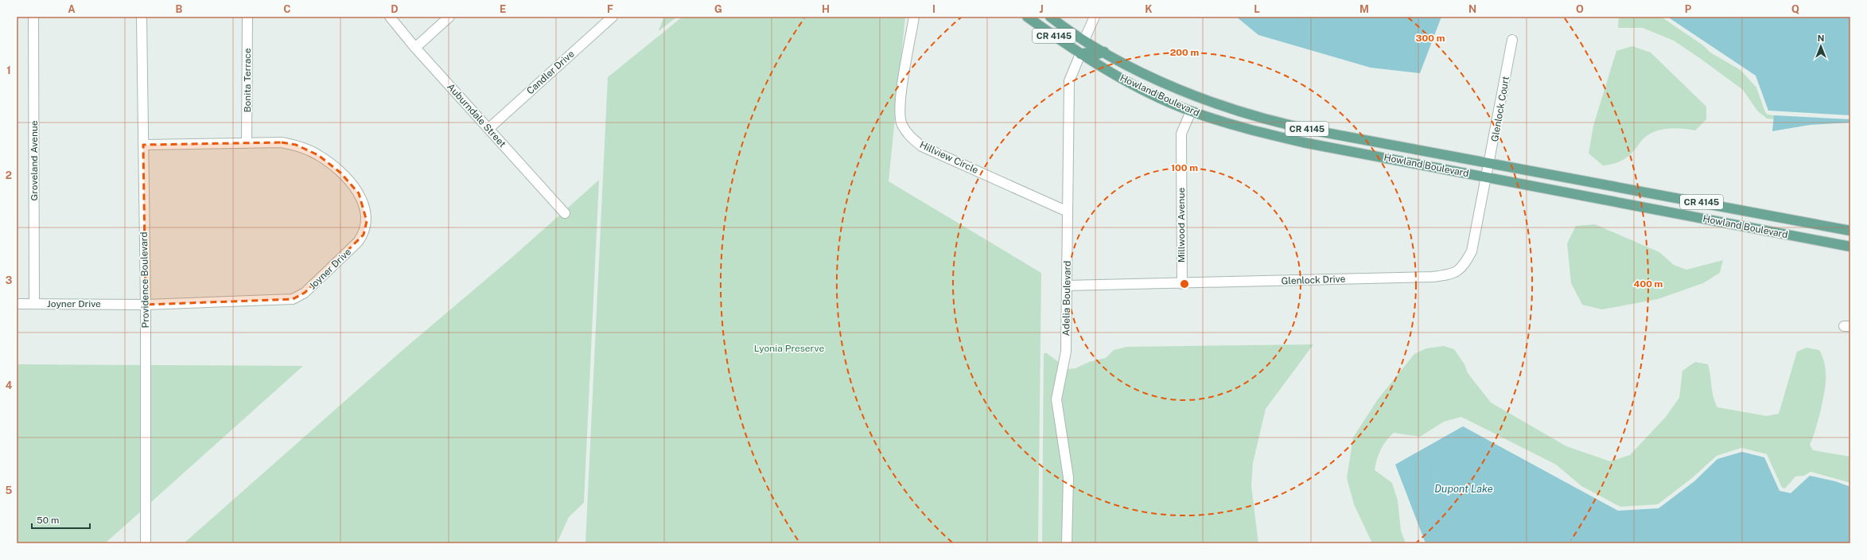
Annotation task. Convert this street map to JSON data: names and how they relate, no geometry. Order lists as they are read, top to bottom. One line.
{"streets":{"main road":["CR 4145","Howland Boulevard"],"street":["Candler Drive","Bonita Terrace","Glenlock Court","Auburndale Street","Hillview Circle","Groveland Avenue","Millwood Avenue","Joyner Drive","Providence Boulevard","Glenlock Drive","Adelia Boulevard"]},"crossings":[["Candler Drive","Auburndale Street"],["Bonita Terrace","Joyner Drive"],["Howland Boulevard","Glenlock Court"],["Howland Boulevard","Millwood Avenue"],["Howland Boulevard","Glenlock Drive"],["Howland Boulevard","Adelia Boulevard"],["Glenlock Court","Glenlock Drive"],["Hillview Circle","Adelia Boulevard"],["Groveland Avenue","Joyner Drive"],["Millwood Avenue","Glenlock Drive"],["Joyner Drive","Providence Boulevard"],["Glenlock Drive","Adelia Boulevard"]],"water":["Dupont Lake"],"parks":["Lyonia Preserve"],"scale_bar":"50 m","north":"top","grid":{"columns":["A","B","C","D","E","F","G","H","I","J","K","L","M","N","O","P","Q"],"rows":["1","2","3","4","5"]},"rings":["300 m","200 m","100 m","400 m"]}
